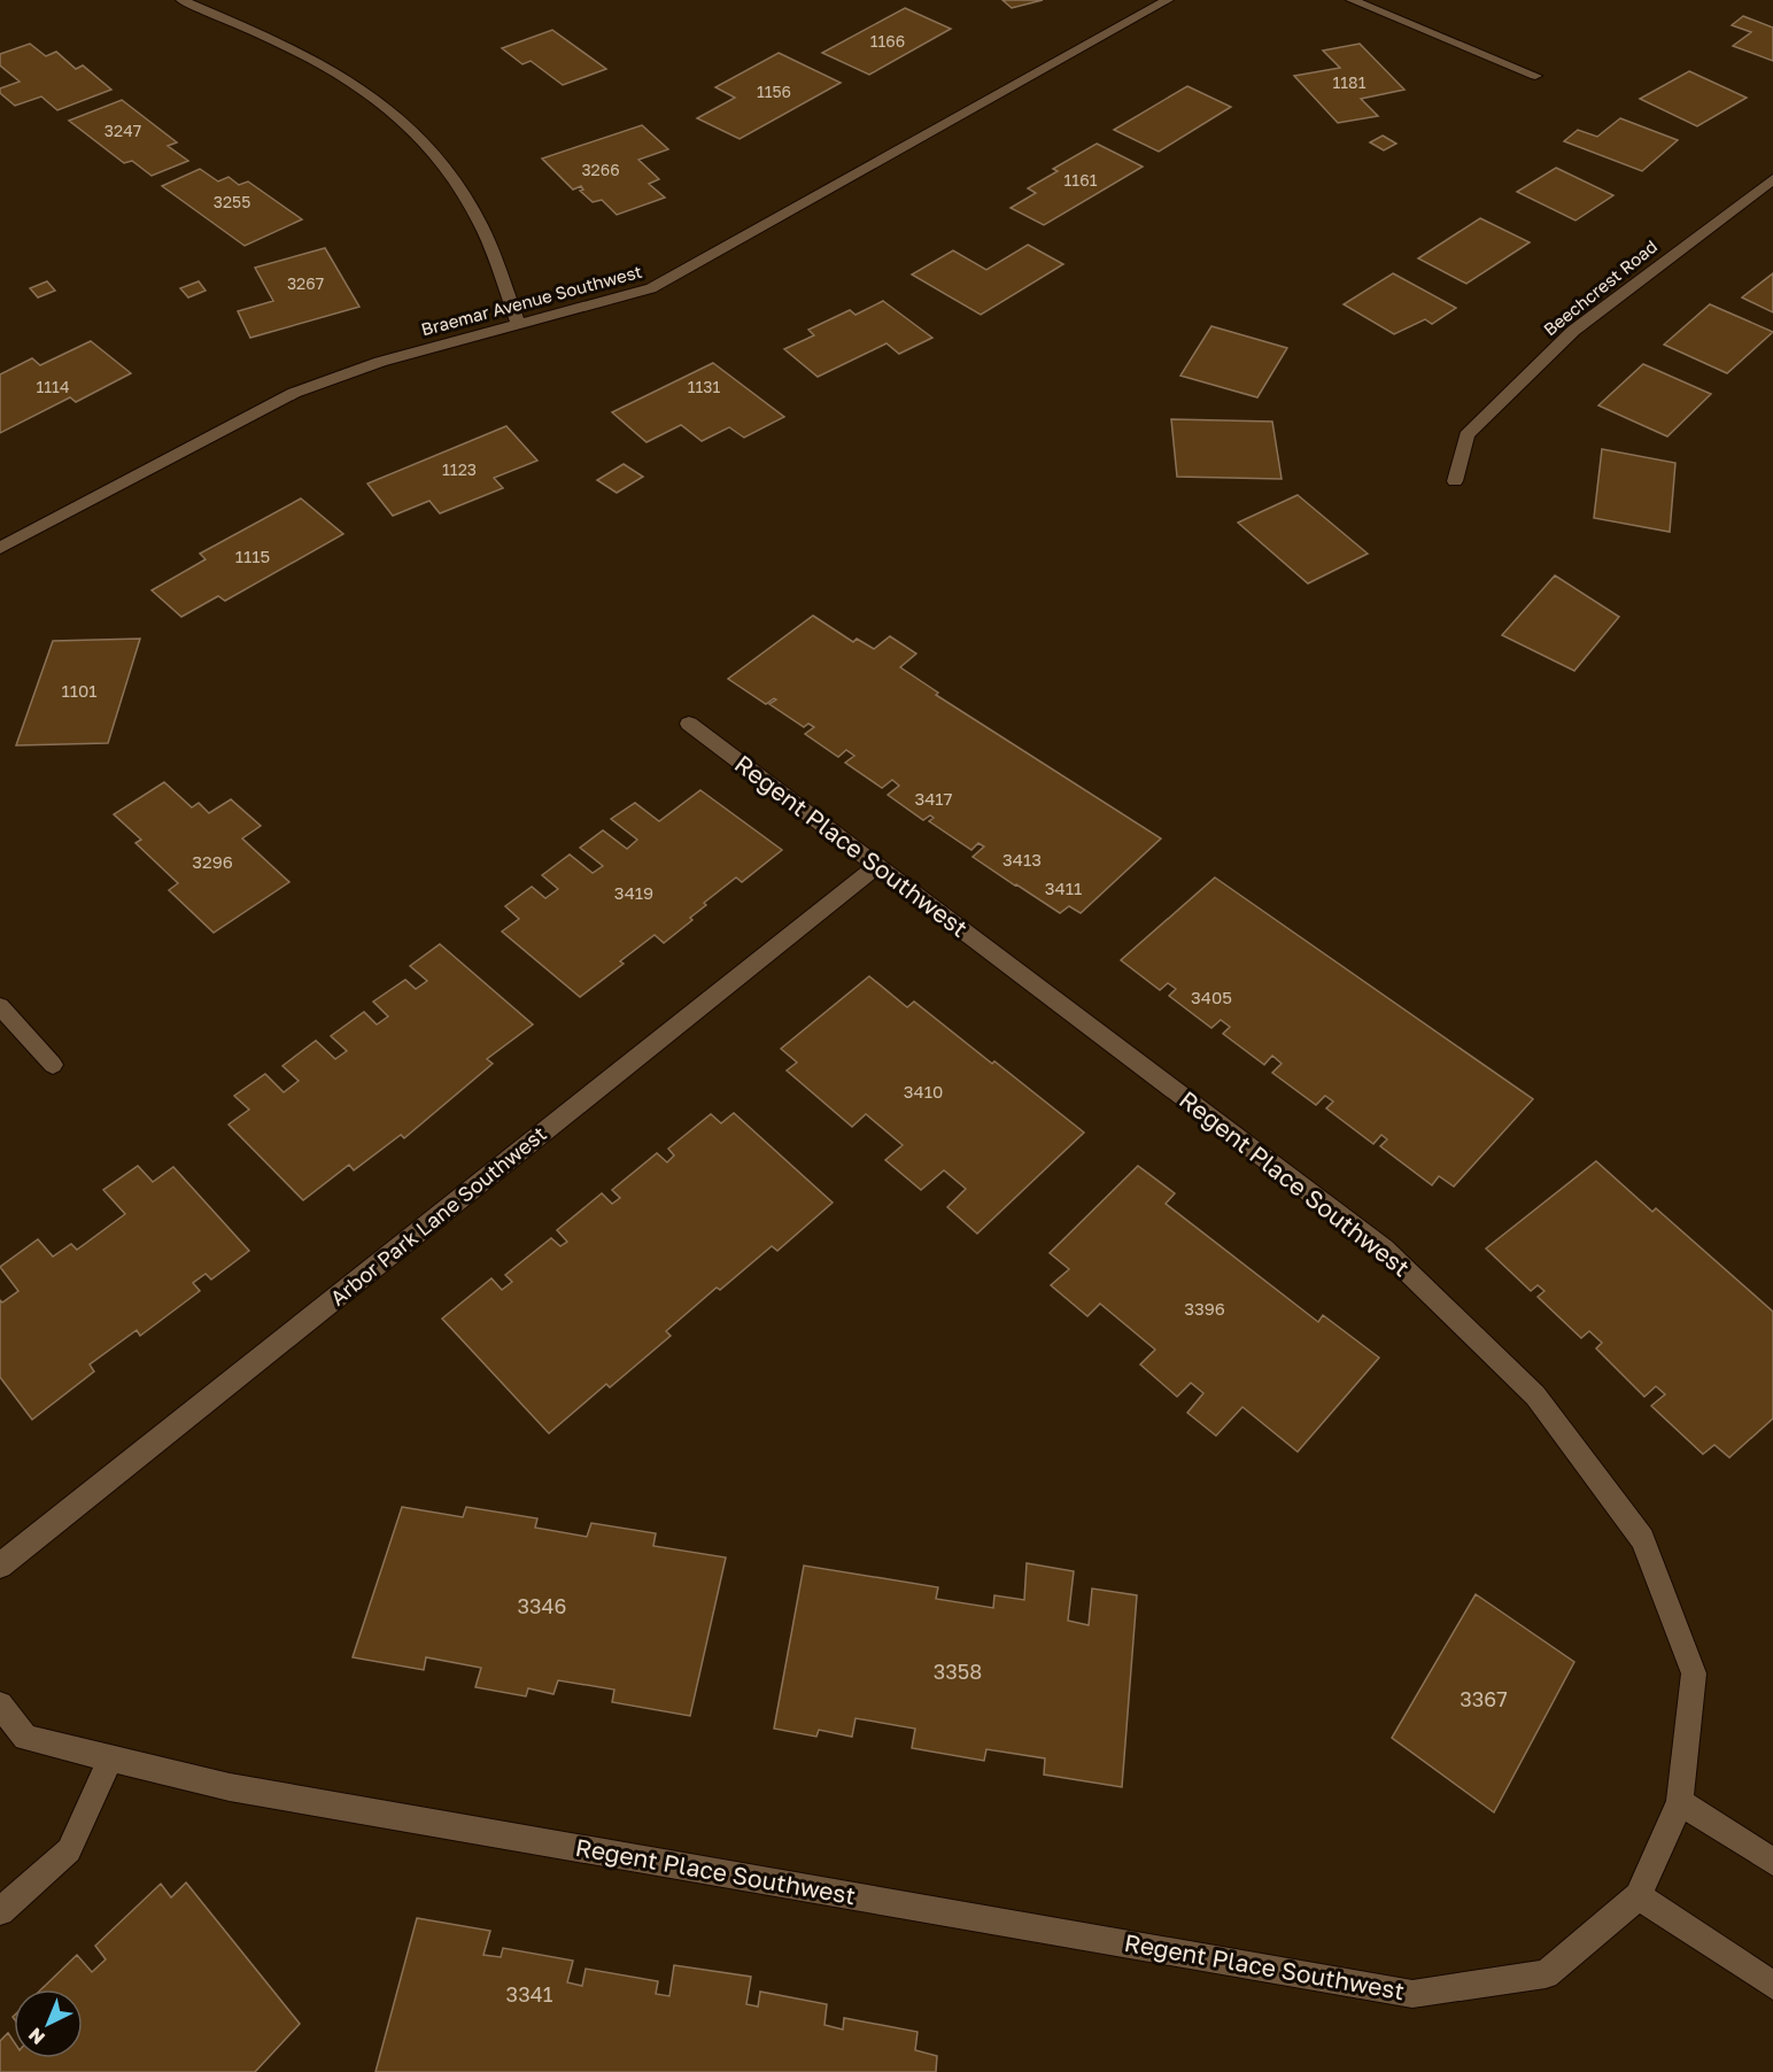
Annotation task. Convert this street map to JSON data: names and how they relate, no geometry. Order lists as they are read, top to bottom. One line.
{"streets":{"street":["Beechcrest Road","Braemar Avenue Southwest","Regent Place Southwest","Arbor Park Lane Southwest"]},"crossings":[["Regent Place Southwest","Arbor Park Lane Southwest"]],"house_numbers":["1166","1181","1156","3247","3266","1161","3255","3267","1114","1131","1123","1115","1101","3417","3413","3296","3411","3419","3405","3410","3396","3346","3358","3367","3341"],"north":"bottom left"}
